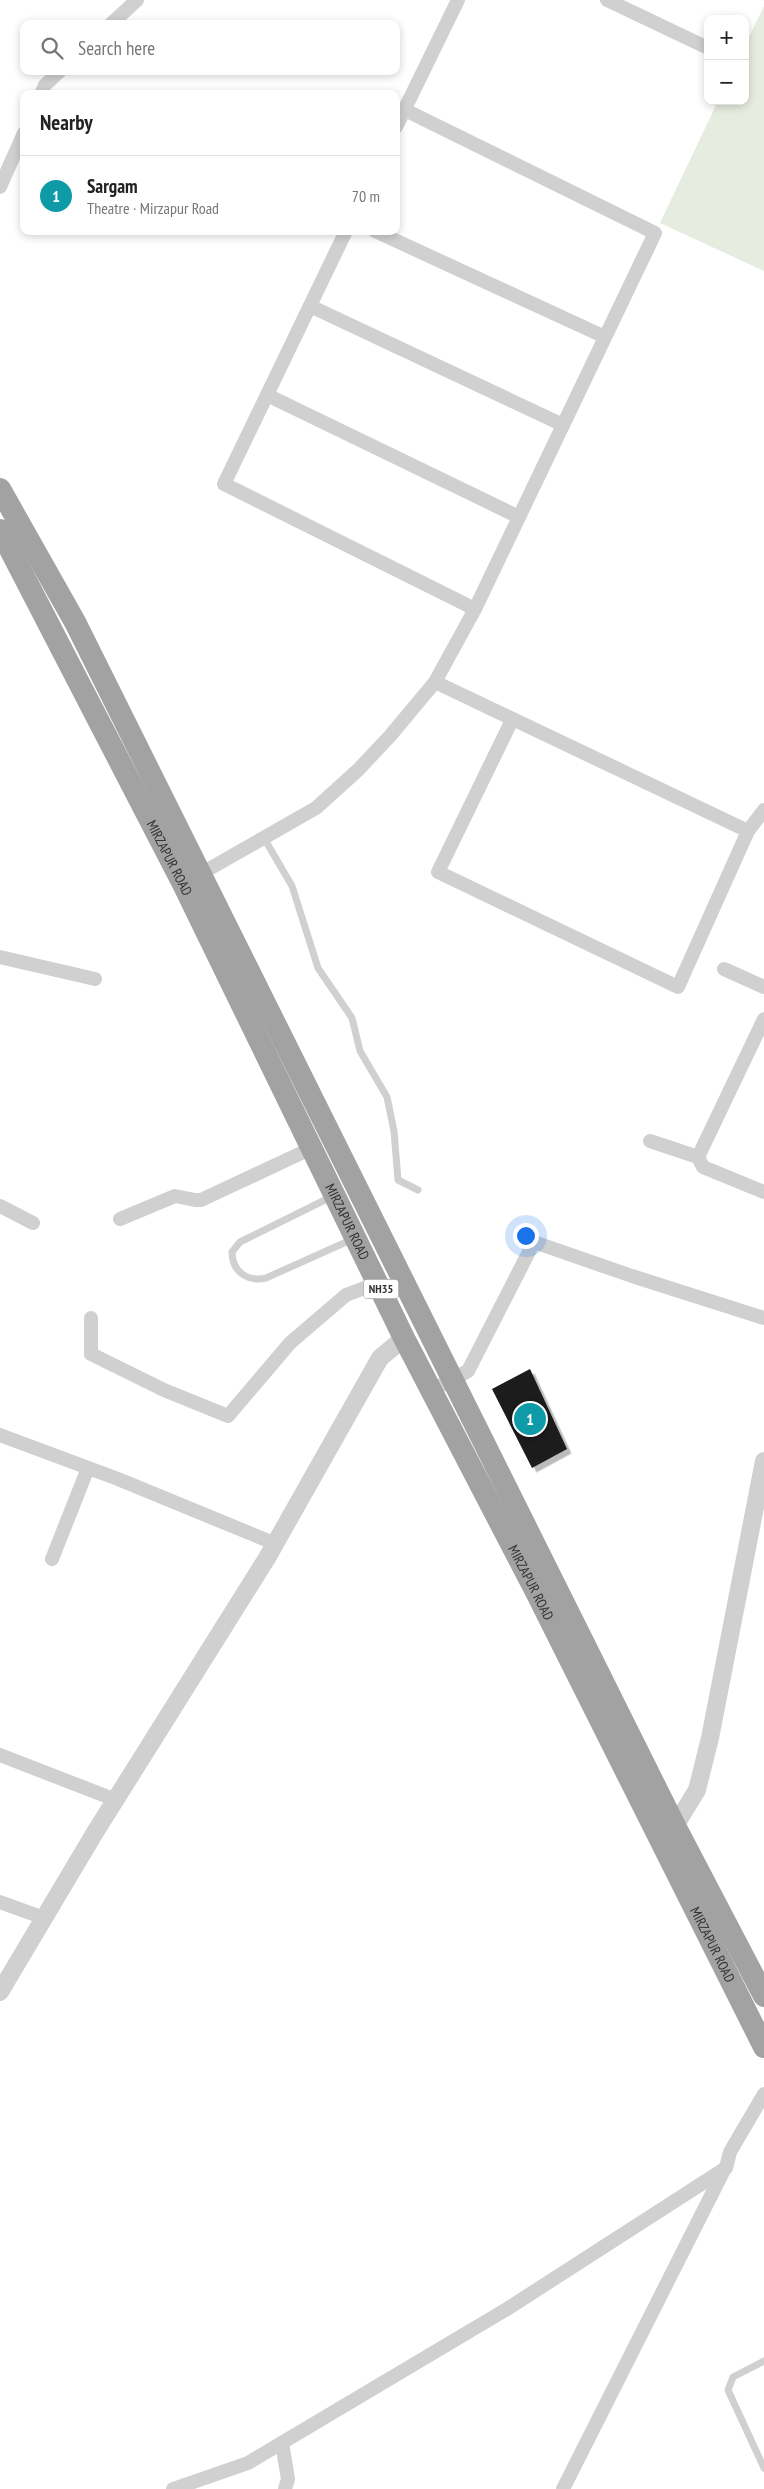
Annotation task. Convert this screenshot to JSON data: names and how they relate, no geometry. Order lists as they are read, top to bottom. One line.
{"streets":{"highway":["MIRZAPUR ROAD","NH35"]},"page":{"map_buttons":["+","−"],"search":"Search here","heading":"Nearby","list":[{"mark":"1","name":"Sargam","note":"Theatre · Mirzapur Road","value":"70 m"}],"pins":"1"}}
